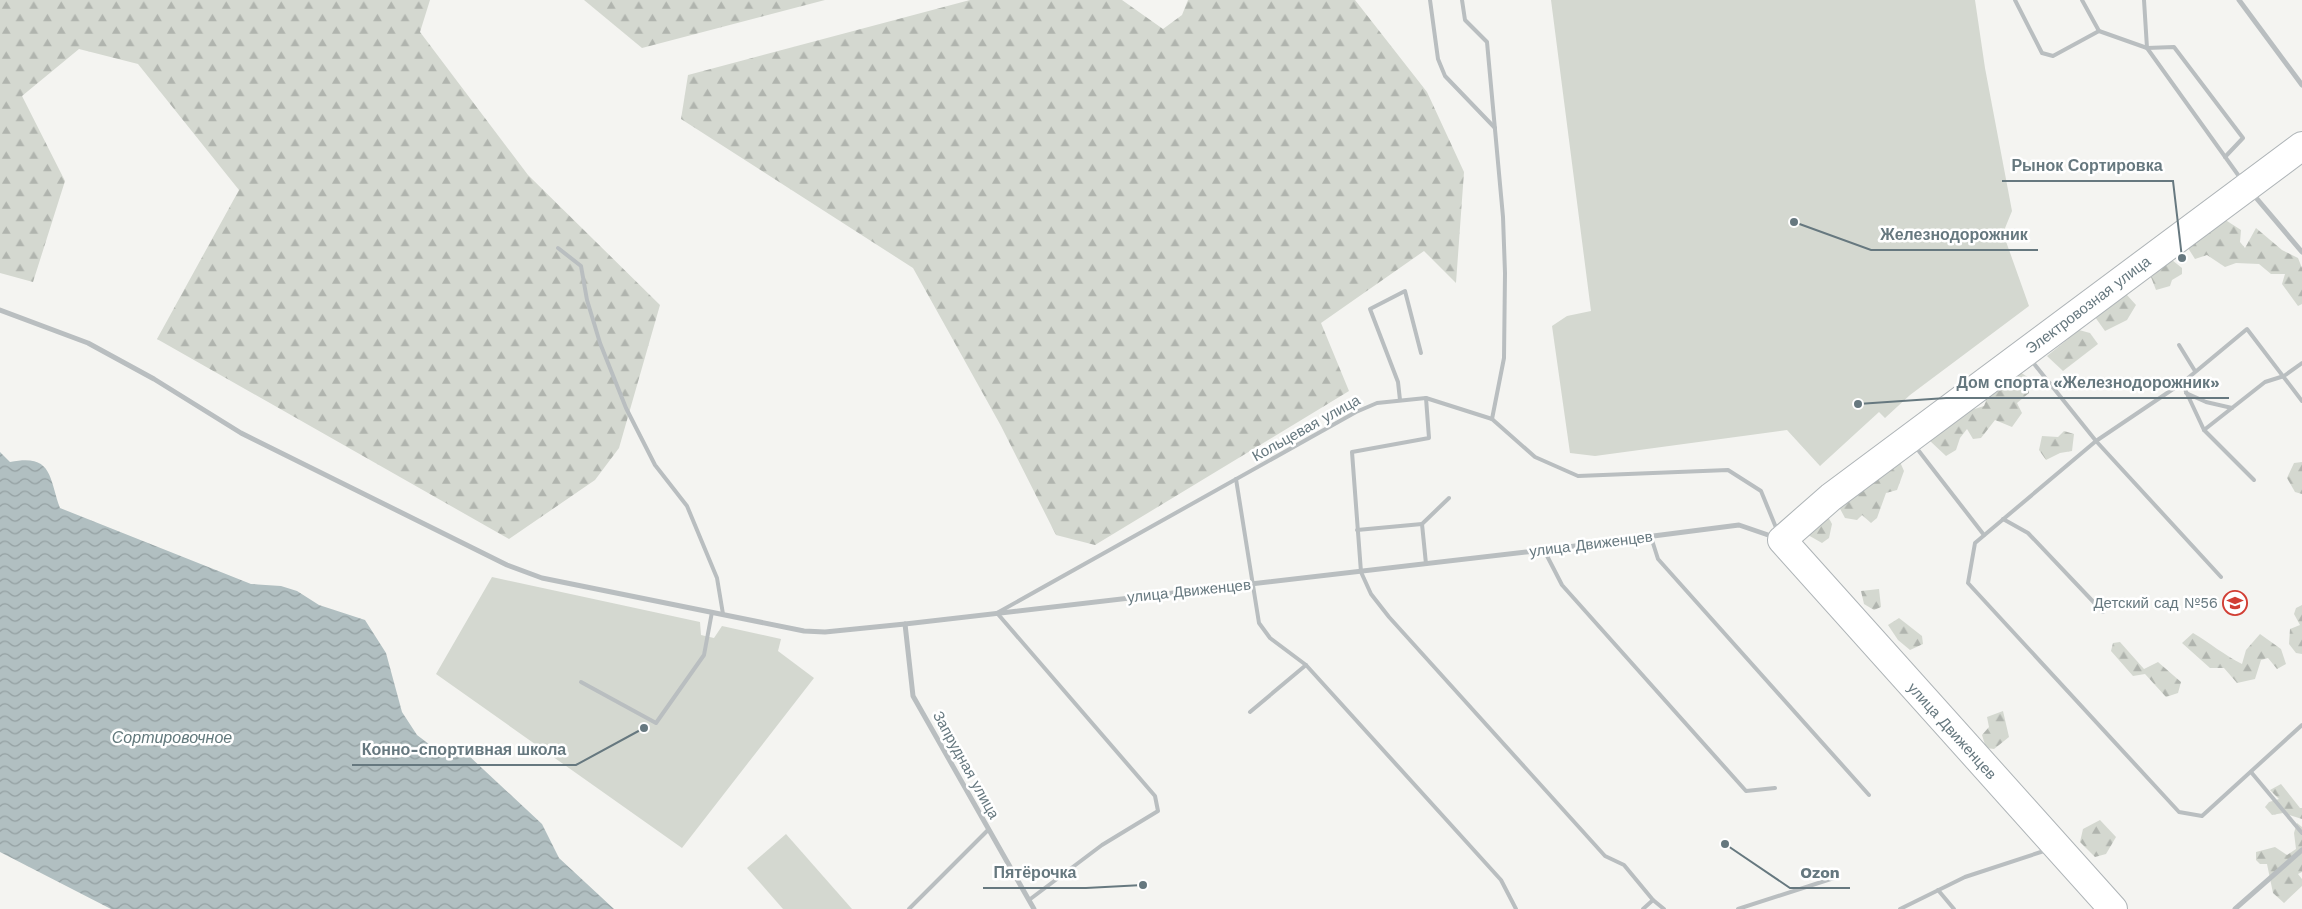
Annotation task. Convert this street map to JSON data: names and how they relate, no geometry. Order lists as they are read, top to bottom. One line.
{"streets":{"street":["Электровозная улица","улица Движенцев","Запрудная улица"],"lane":["Кольцевая улица"]},"crossings":[["Электровозная улица","Кольцевая улица"],["Электровозная улица","улица Движенцев"],["Кольцевая улица","улица Движенцев"],["улица Движенцев","Запрудная улица"]],"water":["Сортировочное"],"places":{"other":["Железнодорожник","Рынок Сортировка","Дом спорта «Железнодорожник»","Конно-спортивная школа","Ozon","Пятёрочка"],"school or university":["Детский сад №56"]}}
